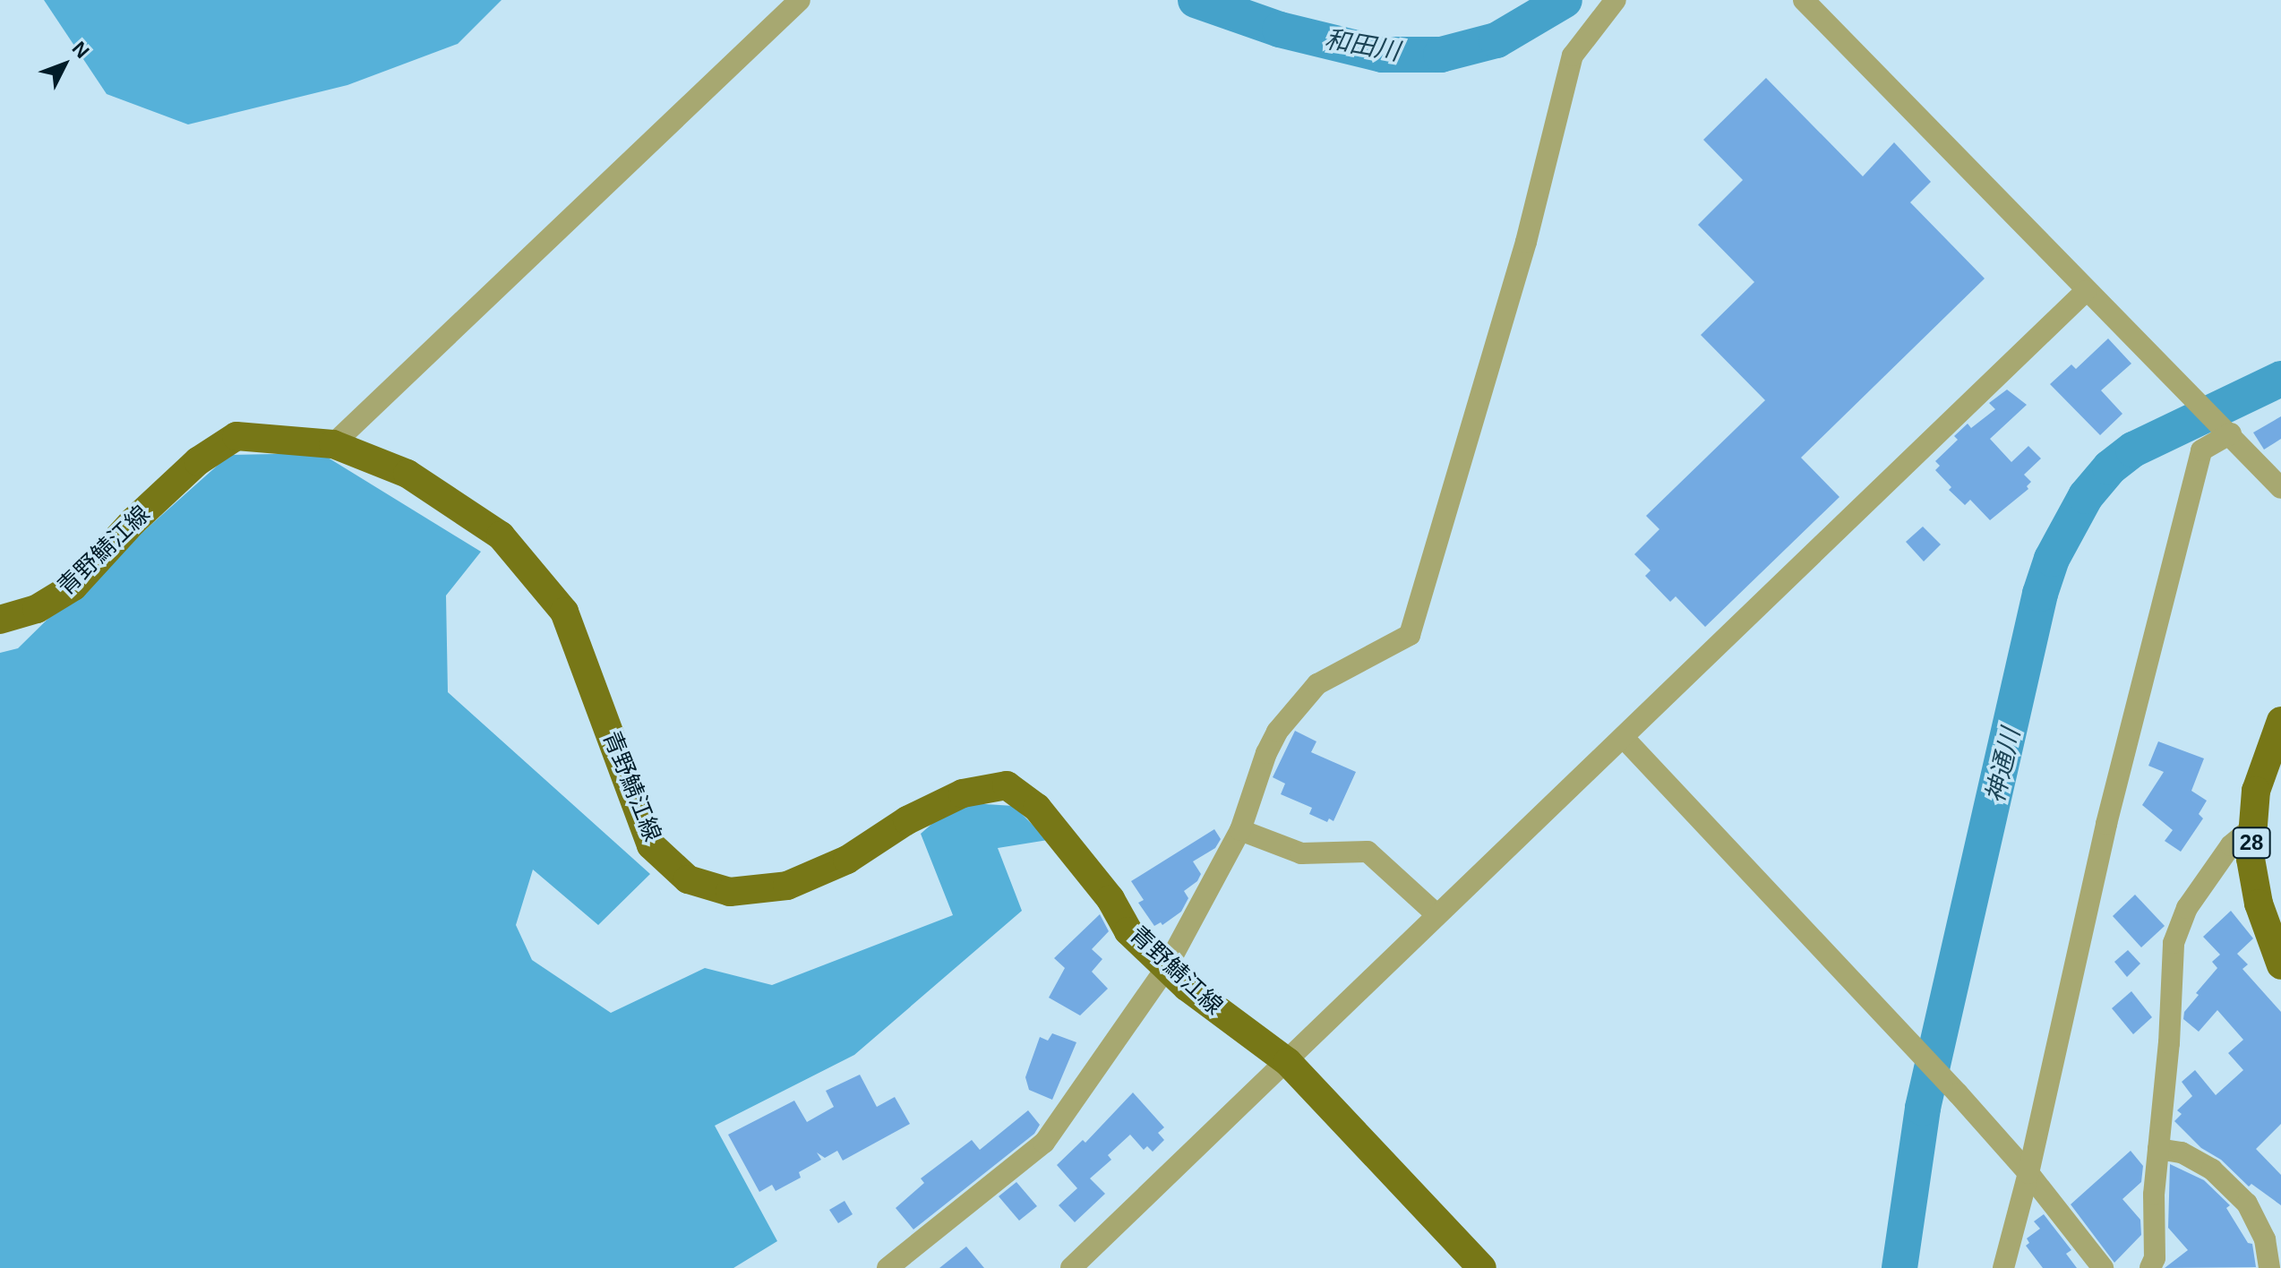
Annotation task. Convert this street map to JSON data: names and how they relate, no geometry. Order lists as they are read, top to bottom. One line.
{"streets":{"main road":["青野鯖江線","28"]},"water":["和田川","神通川"],"north":"top right"}
